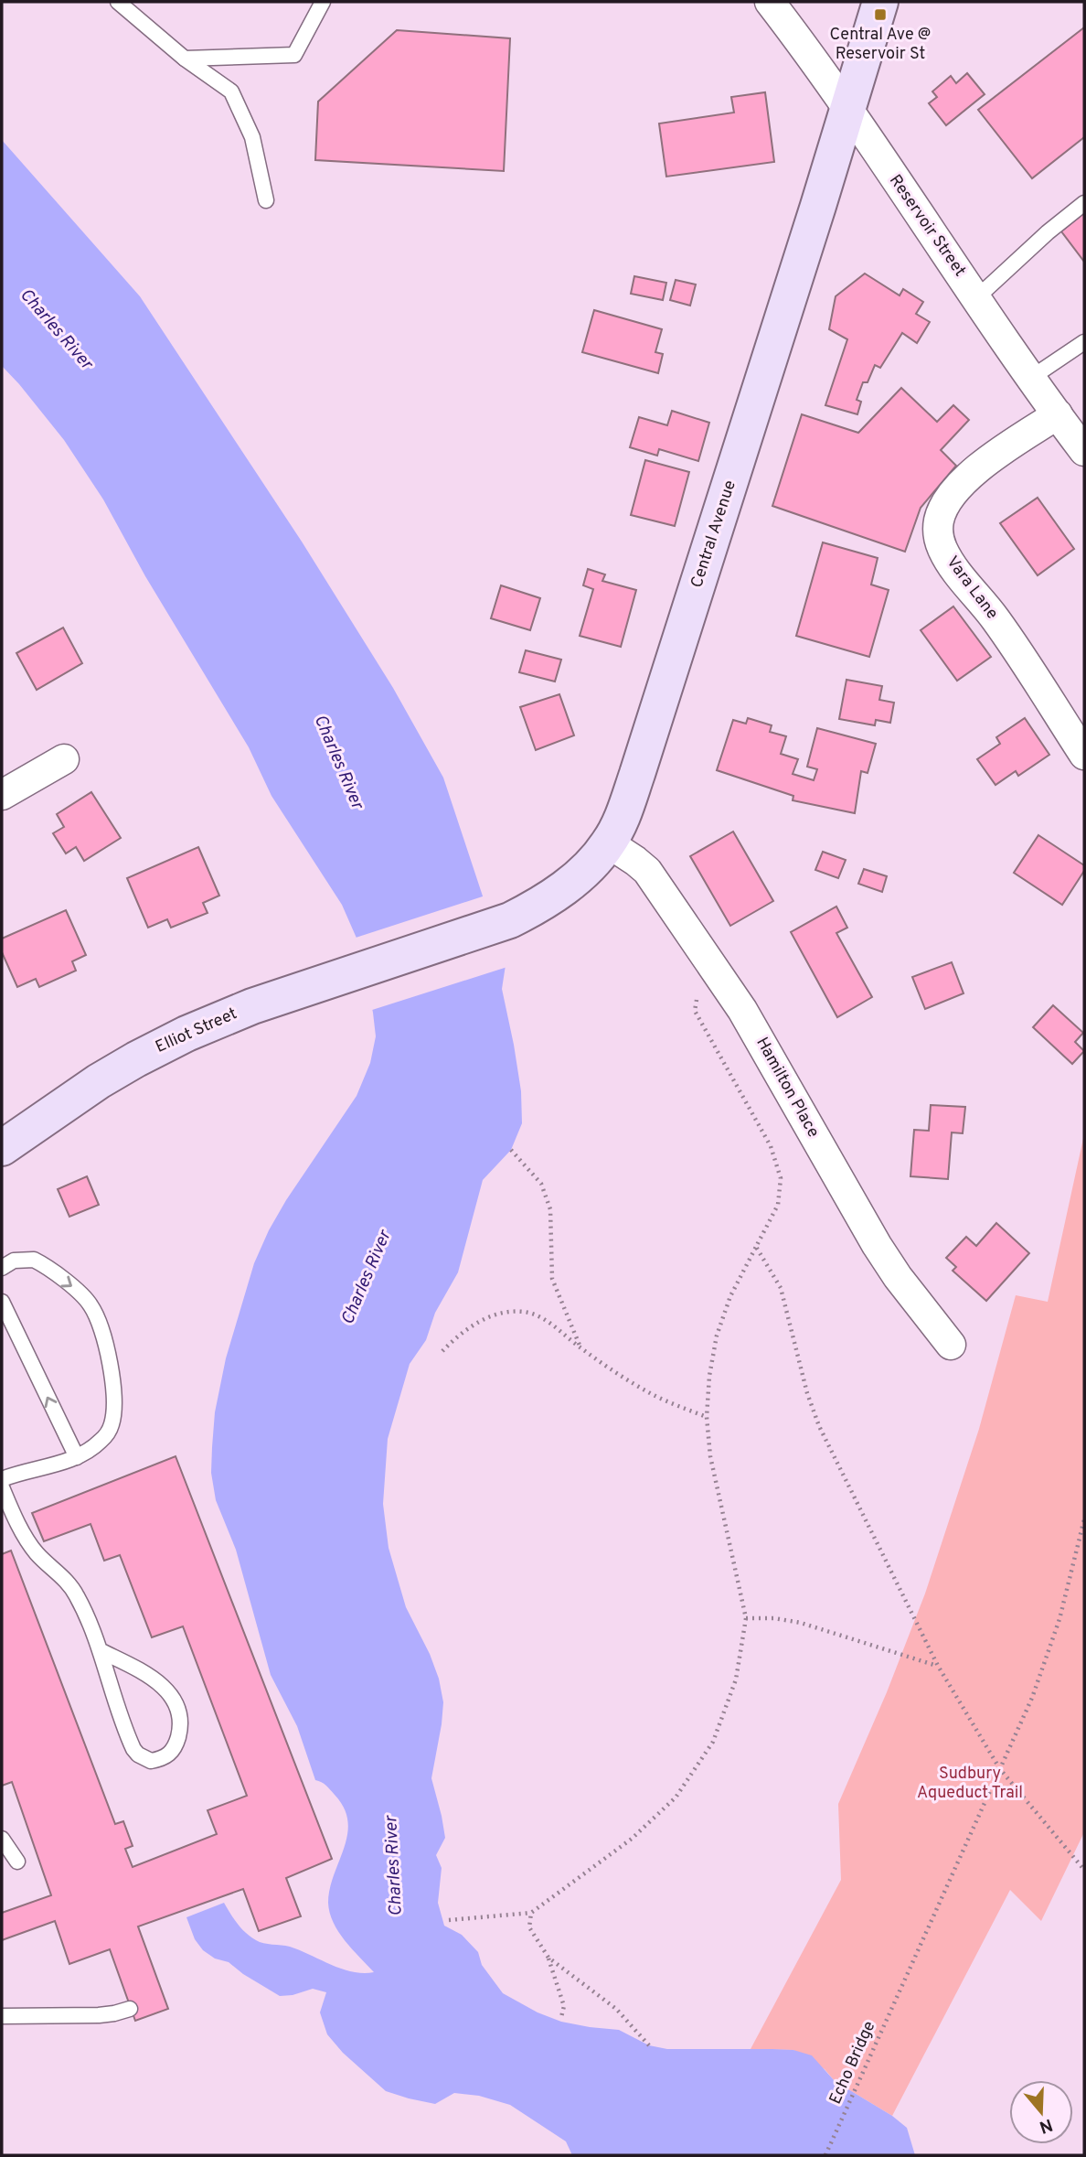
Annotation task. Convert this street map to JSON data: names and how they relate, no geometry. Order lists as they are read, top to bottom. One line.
{"streets":{"main road":["Central Avenue","Elliot Street"],"street":["Reservoir Street","Vara Lane","Hamilton Place"],"path":["Echo Bridge"]},"crossings":[["Reservoir Street","Central Avenue"],["Reservoir Street","Vara Lane"],["Central Avenue","Elliot Street"],["Central Avenue","Hamilton Place"]],"water":["Charles River"],"parks":["Sudbury Aqueduct Trail"],"places":{"transit":["Central Ave @ Reservoir St"]},"north":"bottom"}
